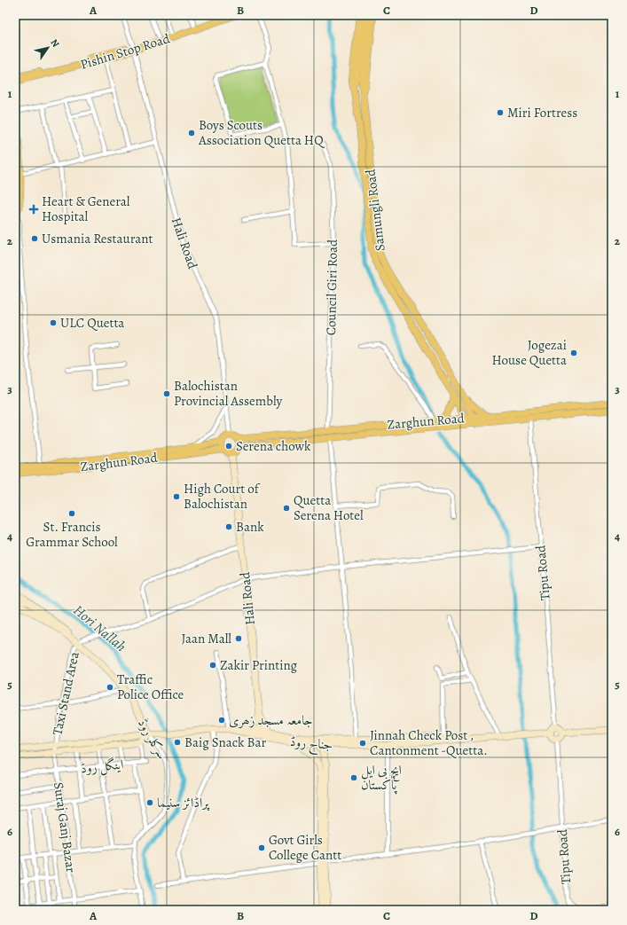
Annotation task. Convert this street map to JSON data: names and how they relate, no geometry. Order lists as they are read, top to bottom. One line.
{"streets":{"main road":["Pishin Stop Road","Samungli Road","Hali Road","Zarghun Road","سرکلر روڈ","جناح روڈ"],"street":["Council Giri Road","Tipu Road","Taxi Stand Area","اینگل روڈ","Suraj Ganj Bazar"]},"crossings":[["Pishin Stop Road","Hali Road"],["Samungli Road","Zarghun Road"],["Hali Road","Zarghun Road"],["Hali Road","جناح روڈ"],["Council Giri Road","Zarghun Road"],["Zarghun Road","Tipu Road"],["Tipu Road","جناح روڈ"],["Taxi Stand Area","سرکلر روڈ"],["Taxi Stand Area","جناح روڈ"],["Taxi Stand Area","Suraj Ganj Bazar"],["سرکلر روڈ","جناح روڈ"],["جناح روڈ","Suraj Ganj Bazar"],["اینگل روڈ","Suraj Ganj Bazar"]],"water":["Hori Nallah"],"places":{"other":["Miri Fortress","Boys Scouts Association Quetta HQ","Usmania Restaurant","ULC Quetta","Jogezai House Quetta","Balochistan Provincial Assembly","Serena chowk","High Court of Balochistan","Quetta Serena Hotel","St. Francis Grammar School","Bank","Jaan Mall","Zakir Printing","Traffic Police Office","جامعہ مسجد زھری","Baig Snack Bar","Jinnah Check Post , Cantonment -Quetta.","ایچ بی ایل پاکستان","پراڈائز سنیما","Govt Girls College Cantt"],"health":["Heart & General Hospital"]},"north":"top right","grid":{"columns":["A","B","C","D"],"rows":["1","2","3","4","5","6"]}}
